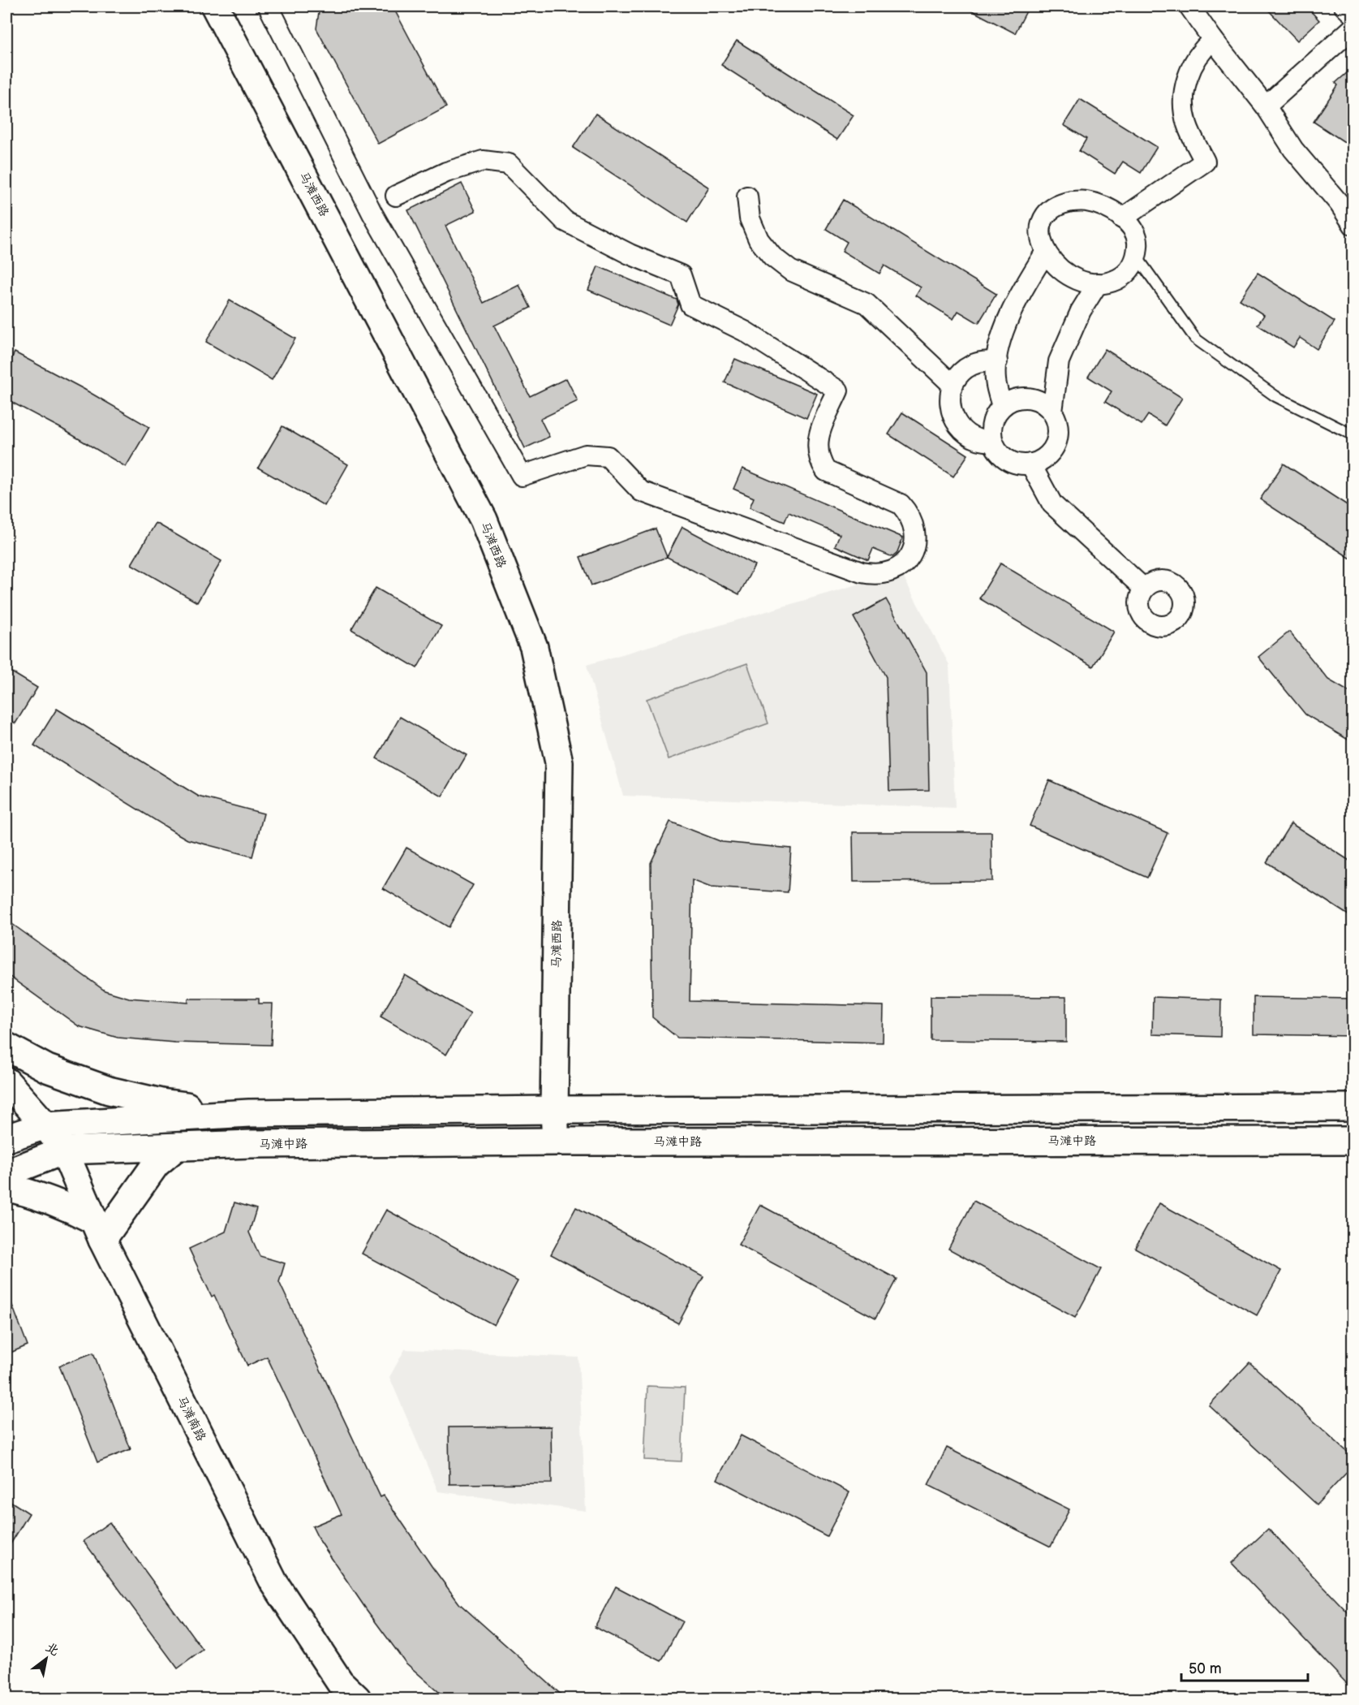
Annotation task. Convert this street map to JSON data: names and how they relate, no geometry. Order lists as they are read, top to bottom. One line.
{"streets":{"main road":["马滩西路","马滩中路","马滩南路"]},"crossings":[["马滩西路","马滩中路"],["马滩中路","马滩南路"]],"scale_bar":"50 m","north":"top right"}
